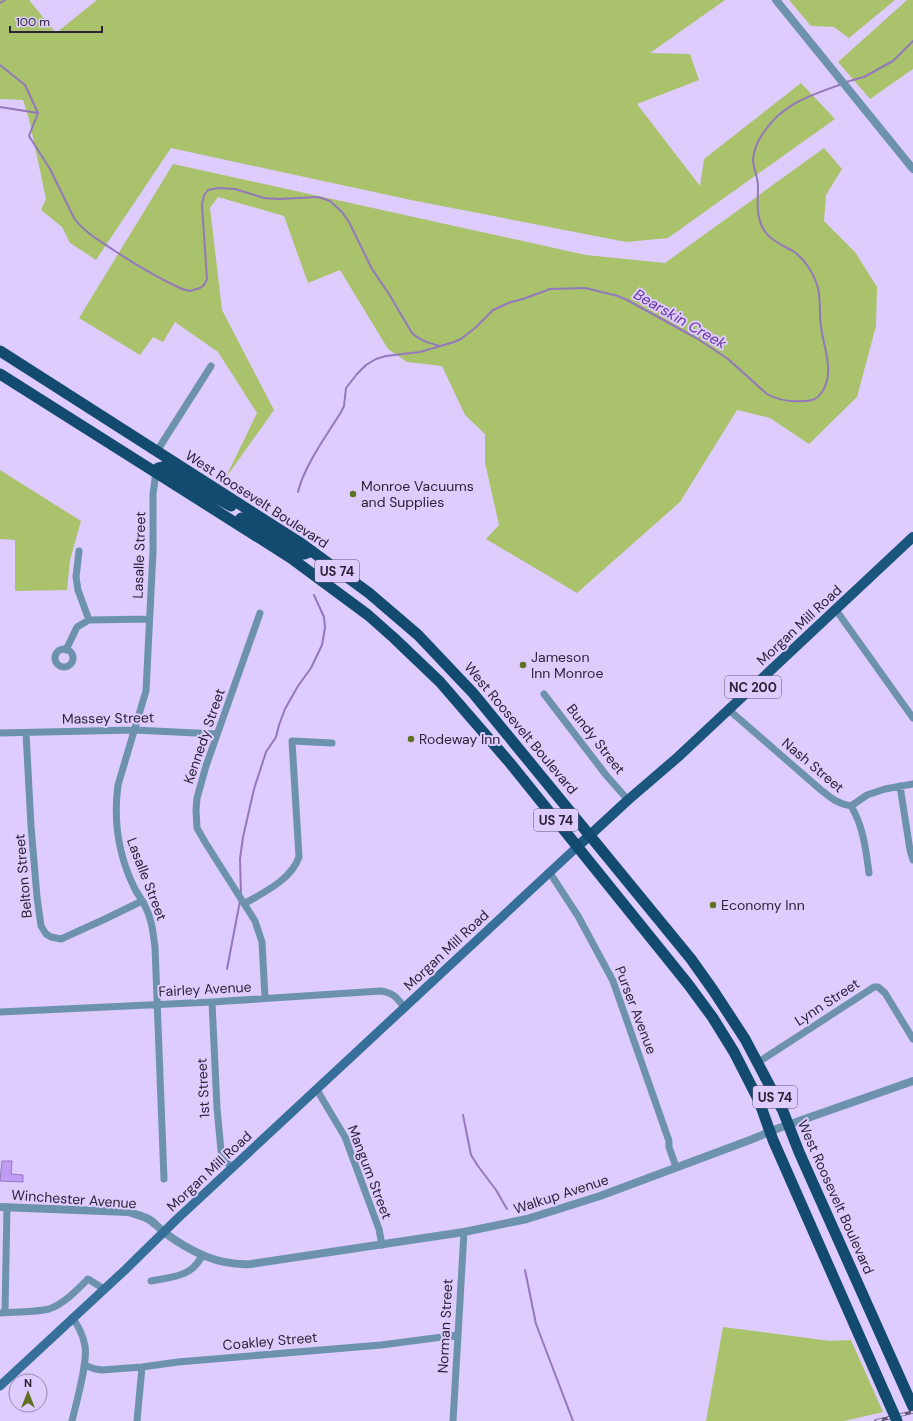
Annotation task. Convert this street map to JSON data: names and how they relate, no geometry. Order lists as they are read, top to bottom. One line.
{"streets":{"highway":["West Roosevelt Boulevard","US 74"],"main road":["Morgan Mill Road","NC 200"],"street":["Lasalle Street","Massey Street","Kennedy Street","Bundy Street","Nash Street","Belton Street","Fairley Avenue","Lynn Street","Purser Avenue","1st Street","Mangum Street","Walkup Avenue","Winchester Avenue","Norman Street","Coakley Street"]},"crossings":[["West Roosevelt Boulevard","Morgan Mill Road"],["West Roosevelt Boulevard","Lynn Street"],["West Roosevelt Boulevard","Walkup Avenue"],["Lasalle Street","US 74"],["Lasalle Street","Massey Street"],["Lasalle Street","Belton Street"],["Lasalle Street","Fairley Avenue"],["US 74","Morgan Mill Road"],["US 74","Walkup Avenue"],["Morgan Mill Road","Bundy Street"],["Morgan Mill Road","Nash Street"],["Morgan Mill Road","Fairley Avenue"],["Morgan Mill Road","Purser Avenue"],["Morgan Mill Road","1st Street"],["Morgan Mill Road","Mangum Street"],["Morgan Mill Road","Walkup Avenue"],["Morgan Mill Road","Winchester Avenue"],["Massey Street","Kennedy Street"],["Massey Street","Belton Street"],["Kennedy Street","Fairley Avenue"],["Fairley Avenue","1st Street"],["Purser Avenue","Walkup Avenue"],["Mangum Street","Walkup Avenue"],["Walkup Avenue","Winchester Avenue"],["Walkup Avenue","Norman Street"],["Norman Street","Coakley Street"]],"water":["Bearskin Creek"],"places":["Monroe Vacuums and Supplies","Jameson Inn Monroe","Rodeway Inn","Economy Inn"],"scale_bar":"100 m","north":"top"}
